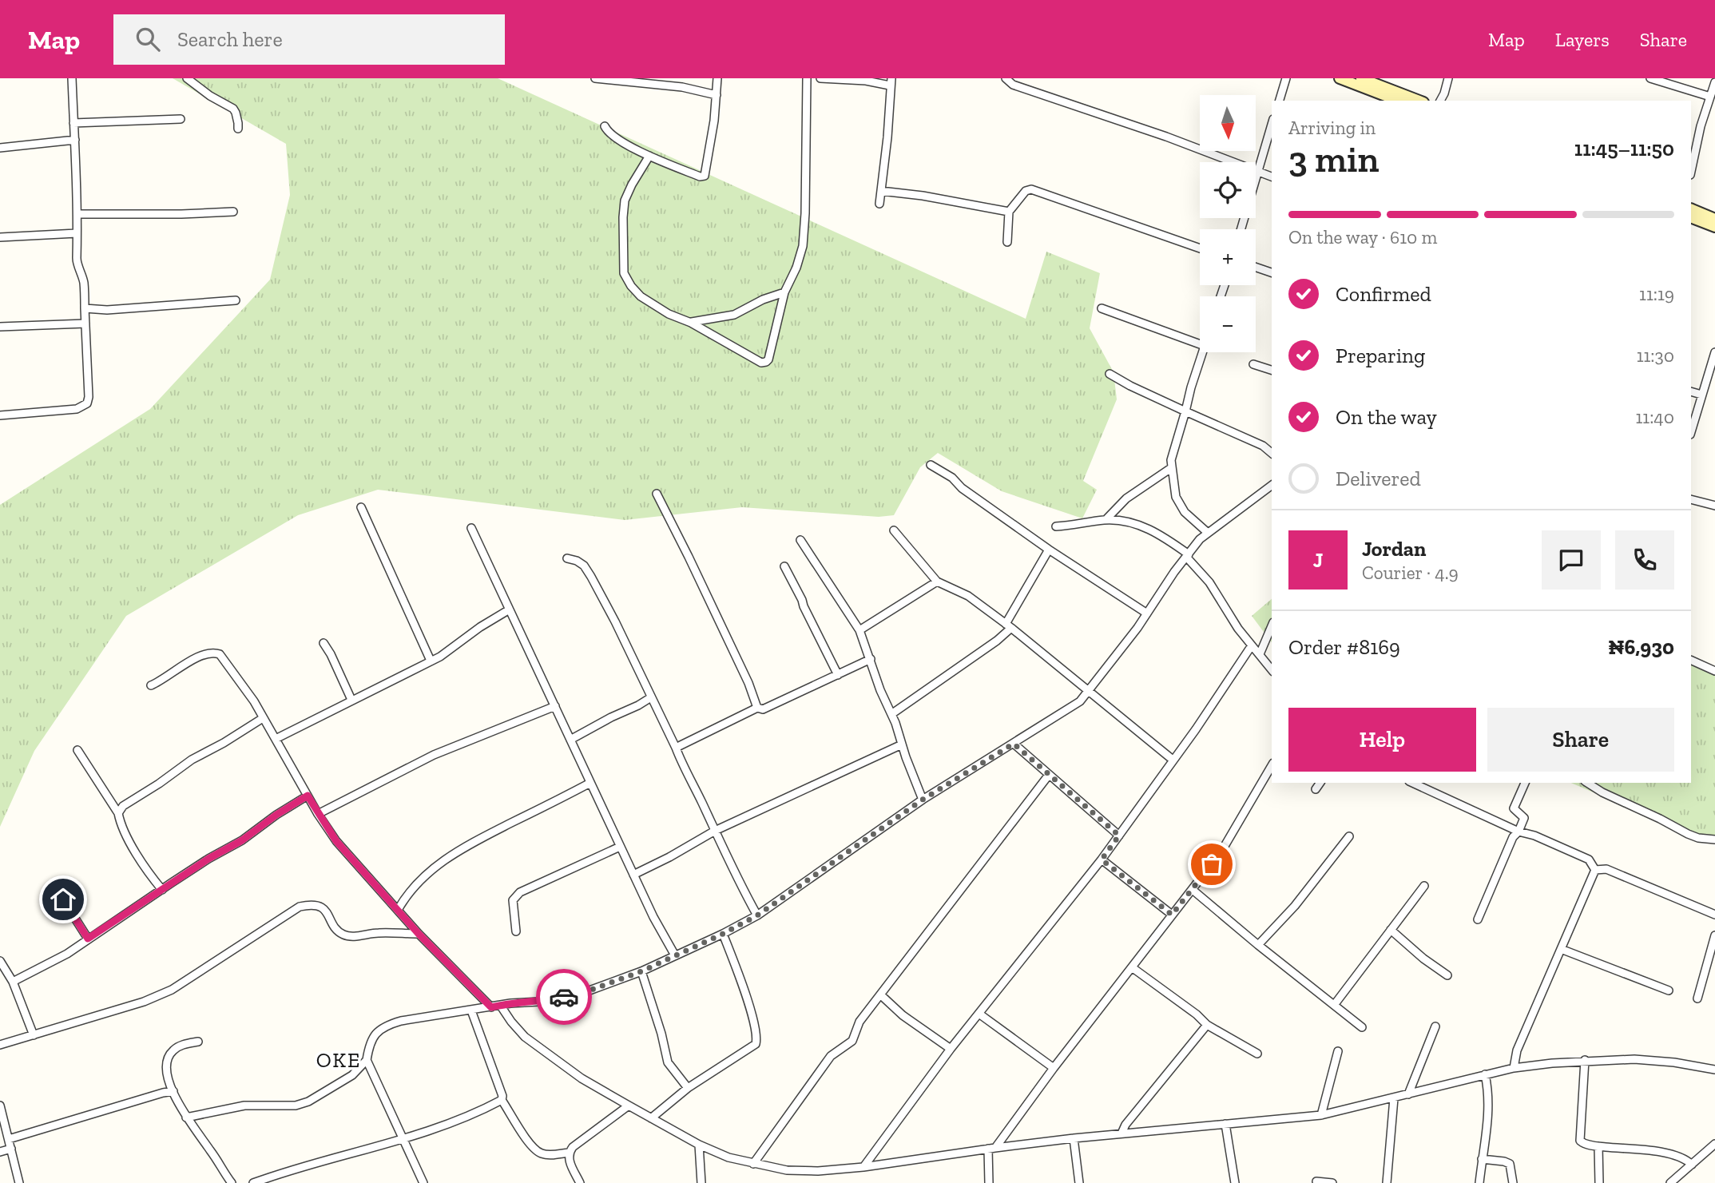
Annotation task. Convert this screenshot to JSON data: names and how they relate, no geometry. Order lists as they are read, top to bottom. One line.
{"districts":["OKE"],"north":"bottom","page":{"header":"Map","search":"Search here","nav":["Map","Layers","Share"],"map_buttons":["+","−"],"heading":["3 min","Arriving in","11:45–11:50"],"panel":["Jordan","Courier · 4.9","Order #8169","₦6,930"],"bar":"On the way · 610 m","list":[["Confirmed","11:19"],["Preparing","11:30"],["On the way","11:40"],"Delivered"],"round":"J","buttons":["Help","Share"]}}
